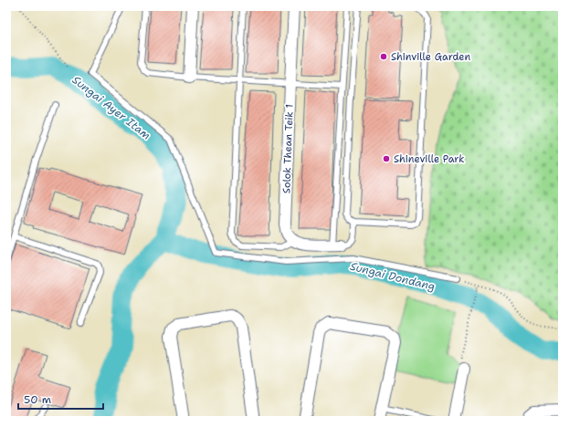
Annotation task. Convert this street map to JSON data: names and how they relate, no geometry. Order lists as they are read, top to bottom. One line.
{"streets":{"street":["Solok Thean Teik 1"]},"water":["Sungai Ayer Itam","Sungai Dondang"],"places":["Shinville Garden","Shineville Park"],"scale_bar":"50 m"}
